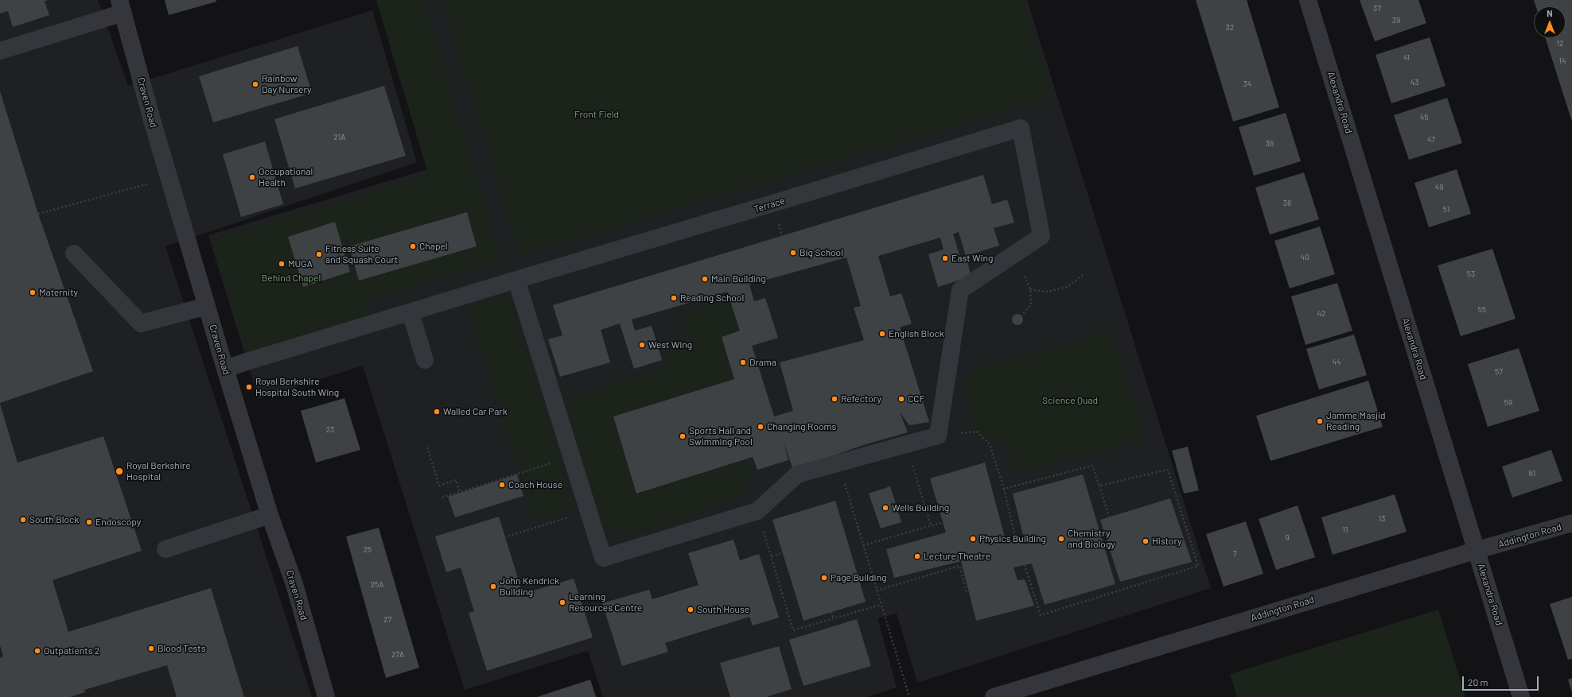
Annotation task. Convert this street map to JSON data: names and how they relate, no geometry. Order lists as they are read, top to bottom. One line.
{"streets":{"street":["Craven Road","Alexandra Road","Terrace","Addington Road"]},"crossings":[["Craven Road","Terrace"],["Alexandra Road","Addington Road"]],"parks":["Front Field","Behind Chapel","Science Quad"],"places":["Rainbow Day Nursery","Occupational Health","Chapel","Big School","Fitness Suite and Squash Court","East Wing","MUGA","Main Building","Maternity","Reading School","English Block","West Wing","Drama","Royal Berkshire Hospital South Wing","Refectory","CCF","Walled Car Park","Jamme Masjid Reading","Changing Rooms","Sports Hall and Swimming Pool","Royal Berkshire Hospital","Coach House","Wells Building","South Block","Endoscopy","Physics Building","Chemistry and Biology","History","Lecture Theatre","Page Building","John Kendrick Building","Learning Resources Centre","South House","Blood Tests","Outpatients 2"],"house_numbers":["37","39","32","12","41","14","43","34","45","21A","47","36","49","38","51","40","53","55","42","44","57","59","23","61","13","11","9","25","7","25A","27","27A"],"scale_bar":"20 m","north":"top"}
